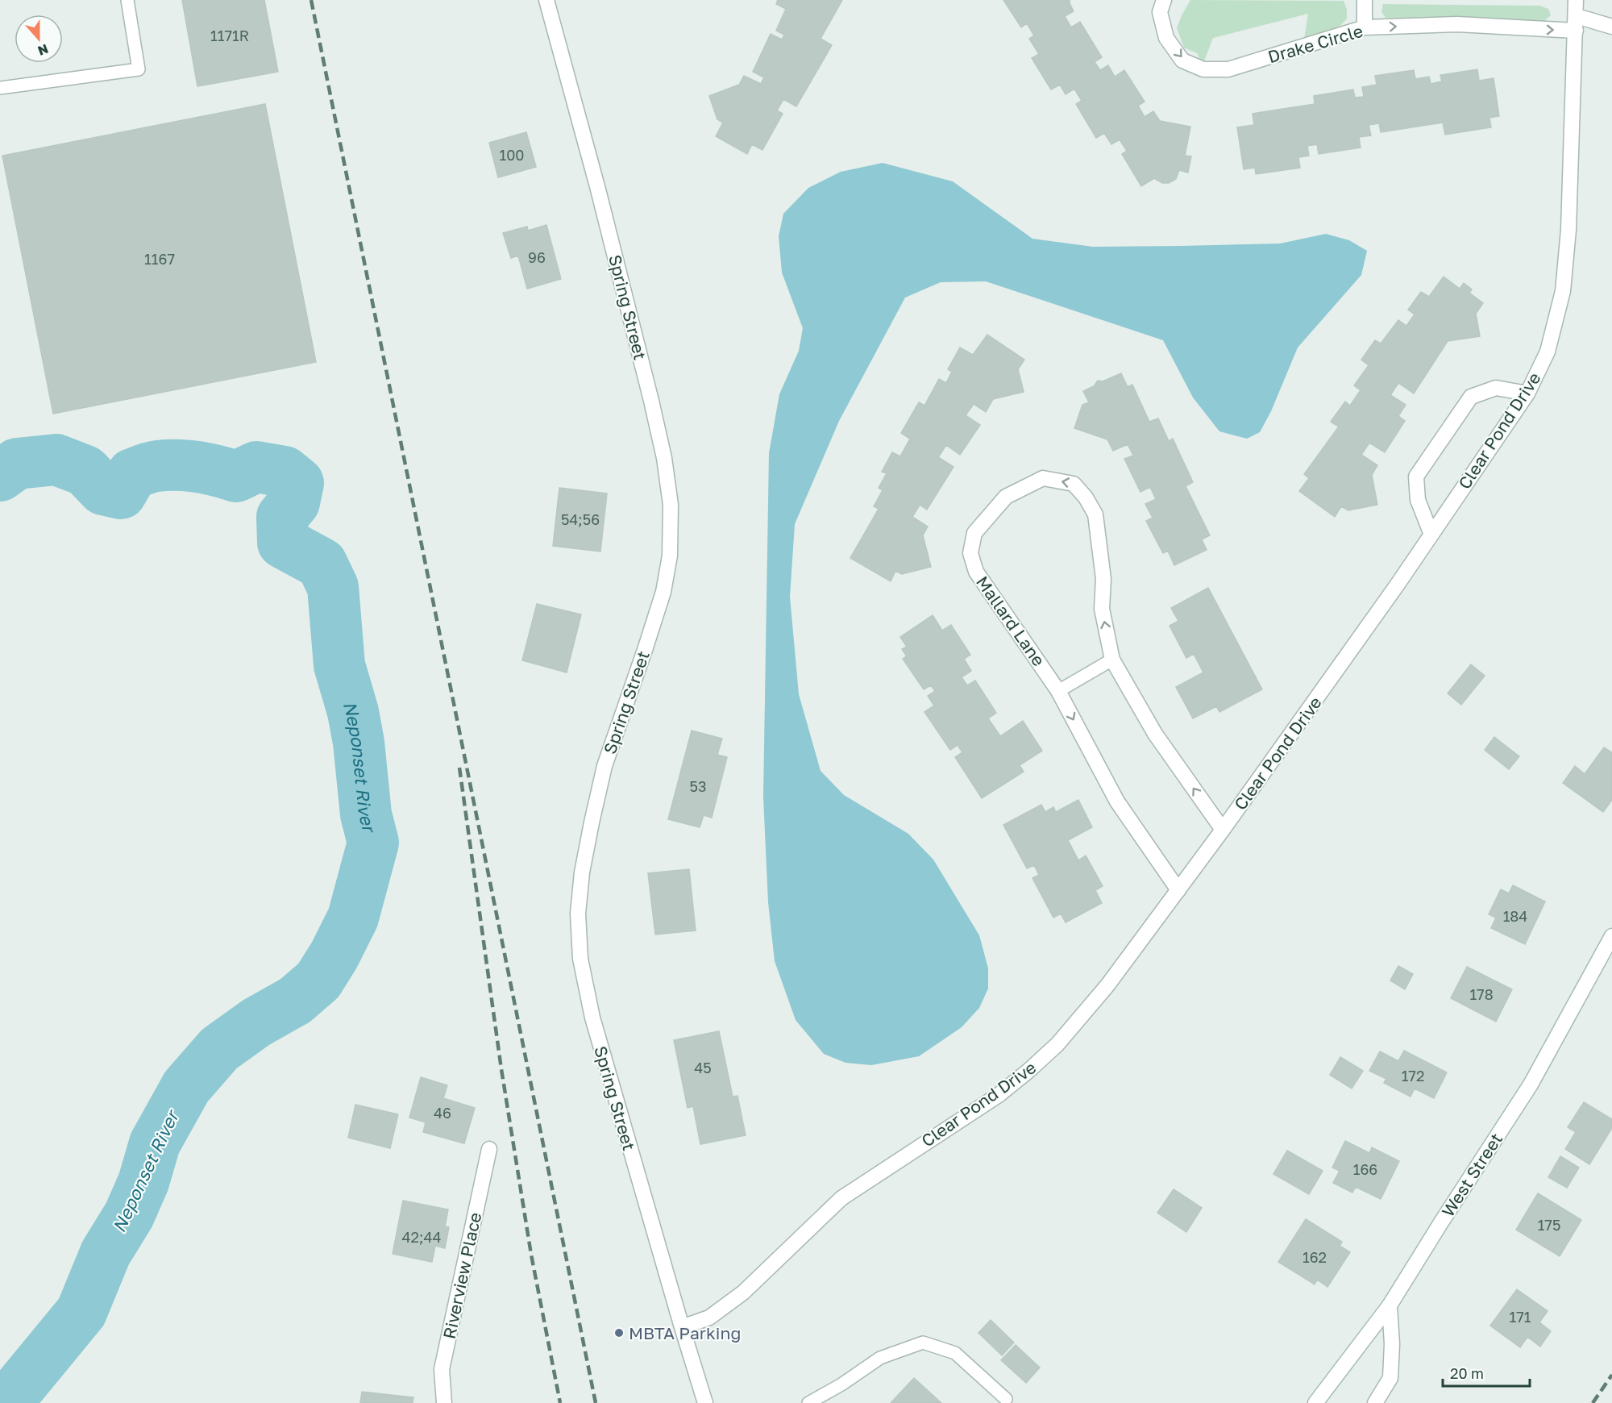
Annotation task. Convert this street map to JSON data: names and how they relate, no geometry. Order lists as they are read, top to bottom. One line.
{"streets":{"street":["Drake Circle","Spring Street","Clear Pond Drive","Mallard Lane","West Street","Riverview Place"]},"crossings":[["Drake Circle","Clear Pond Drive"],["Spring Street","Clear Pond Drive"],["Clear Pond Drive","Mallard Lane"]],"one_way":["Drake Circle"],"water":["Neponset River"],"places":["MBTA Parking"],"house_numbers":["1171R","100","96","1167","54;56","53","184","178","45","172","46","166","175","42;44","162","171"],"scale_bar":"20 m","north":"bottom"}
